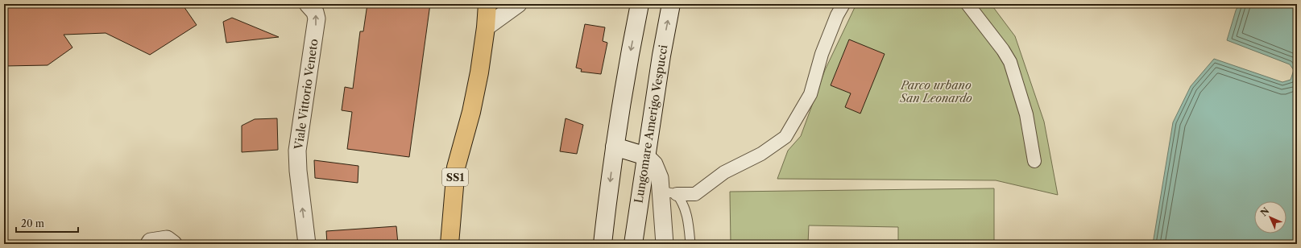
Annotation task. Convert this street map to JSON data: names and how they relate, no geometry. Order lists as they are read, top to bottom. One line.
{"streets":{"main road":["Lungomare Amerigo Vespucci","SS1"],"street":["Viale Vittorio Veneto"]},"one_way":["Viale Vittorio Veneto"],"parks":["Parco urbano San Leonardo"],"scale_bar":"20 m","north":"top left"}
